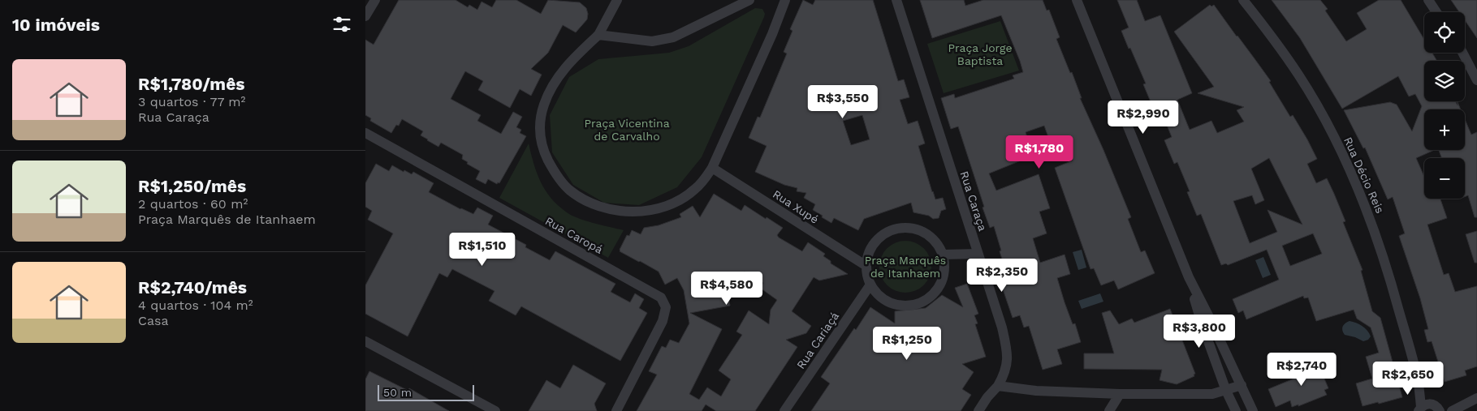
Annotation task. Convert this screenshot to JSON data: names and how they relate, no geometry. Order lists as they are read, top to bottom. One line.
{"streets":{"street":["Rua Décio Reis","Rua Caraça","Rua Xupé","Rua Caropá","Rua Cariaçá"]},"crossings":[["Rua Xupé","Rua Cariaçá"]],"parks":["Praça Jorge Baptista","Praça Vicentina de Carvalho","Praça Marquês de Itanhaem"],"scale_bar":"50 m","page":{"heading":"10 imóveis","map_buttons":["+","−"],"list":[{"name":"R$1,780/mês","note":"3 quartos · 77 m² · Rua Caraça"},{"name":"R$1,250/mês","note":"2 quartos · 60 m² · Praça Marquês de Itanhaem"},{"name":"R$2,740/mês","note":"4 quartos · 104 m² · Casa"}],"price":["R$3,550","R$2,990","R$1,780","R$1,510","R$2,350","R$4,580","R$3,800","R$1,250","R$2,740","R$2,650"],"scale":"50 m"}}
